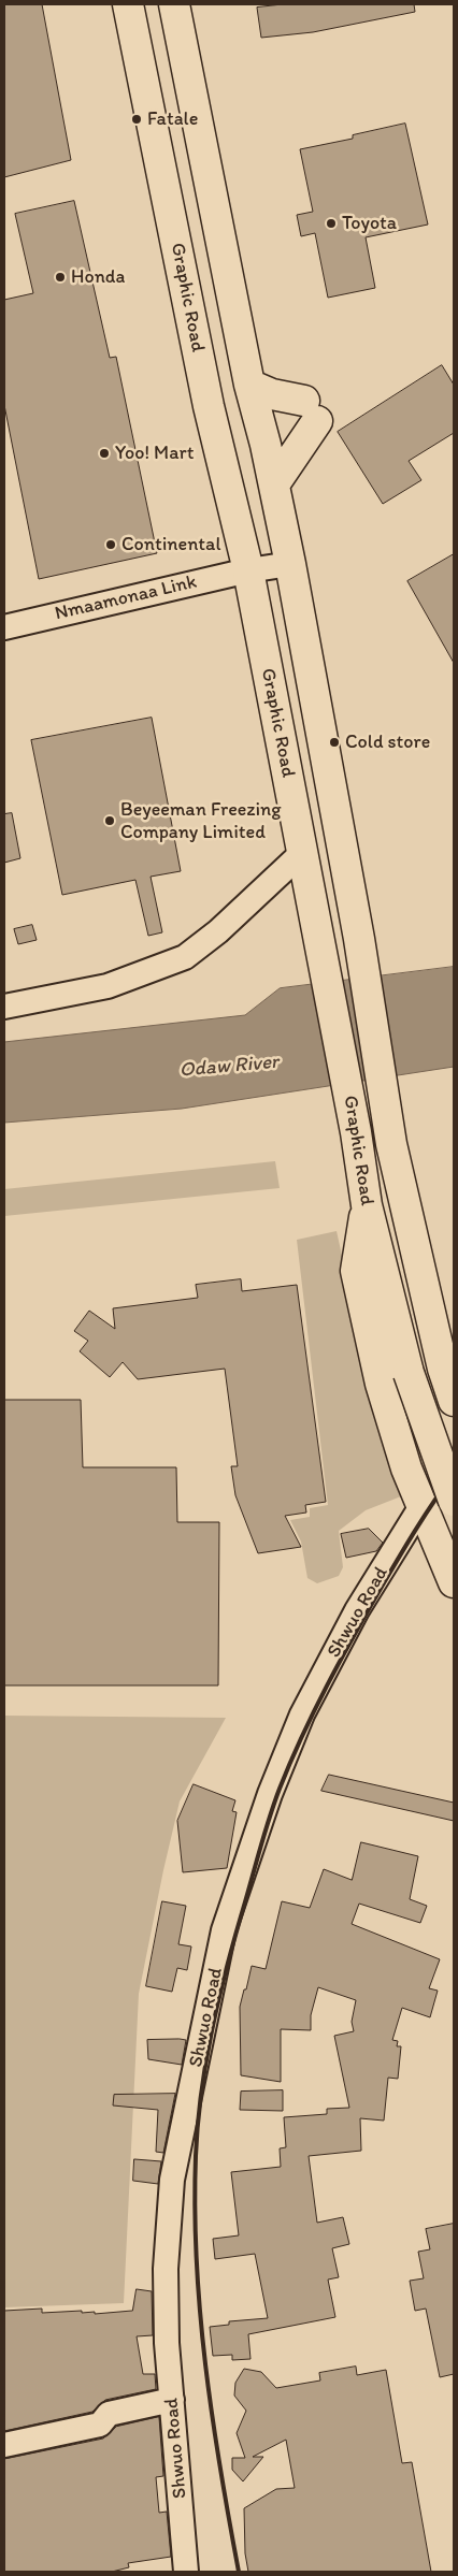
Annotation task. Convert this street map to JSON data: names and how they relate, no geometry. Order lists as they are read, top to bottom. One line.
{"streets":{"main road":["Graphic Road"],"street":["Nmaamonaa Link","Shwuo Road"]},"crossings":[["Graphic Road","Nmaamonaa Link"]],"water":["Odaw River"],"places":["Fatale","Toyota","Honda","Yoo! Mart","Continental","Cold store","Beyeeman Freezing Company Limited"]}
